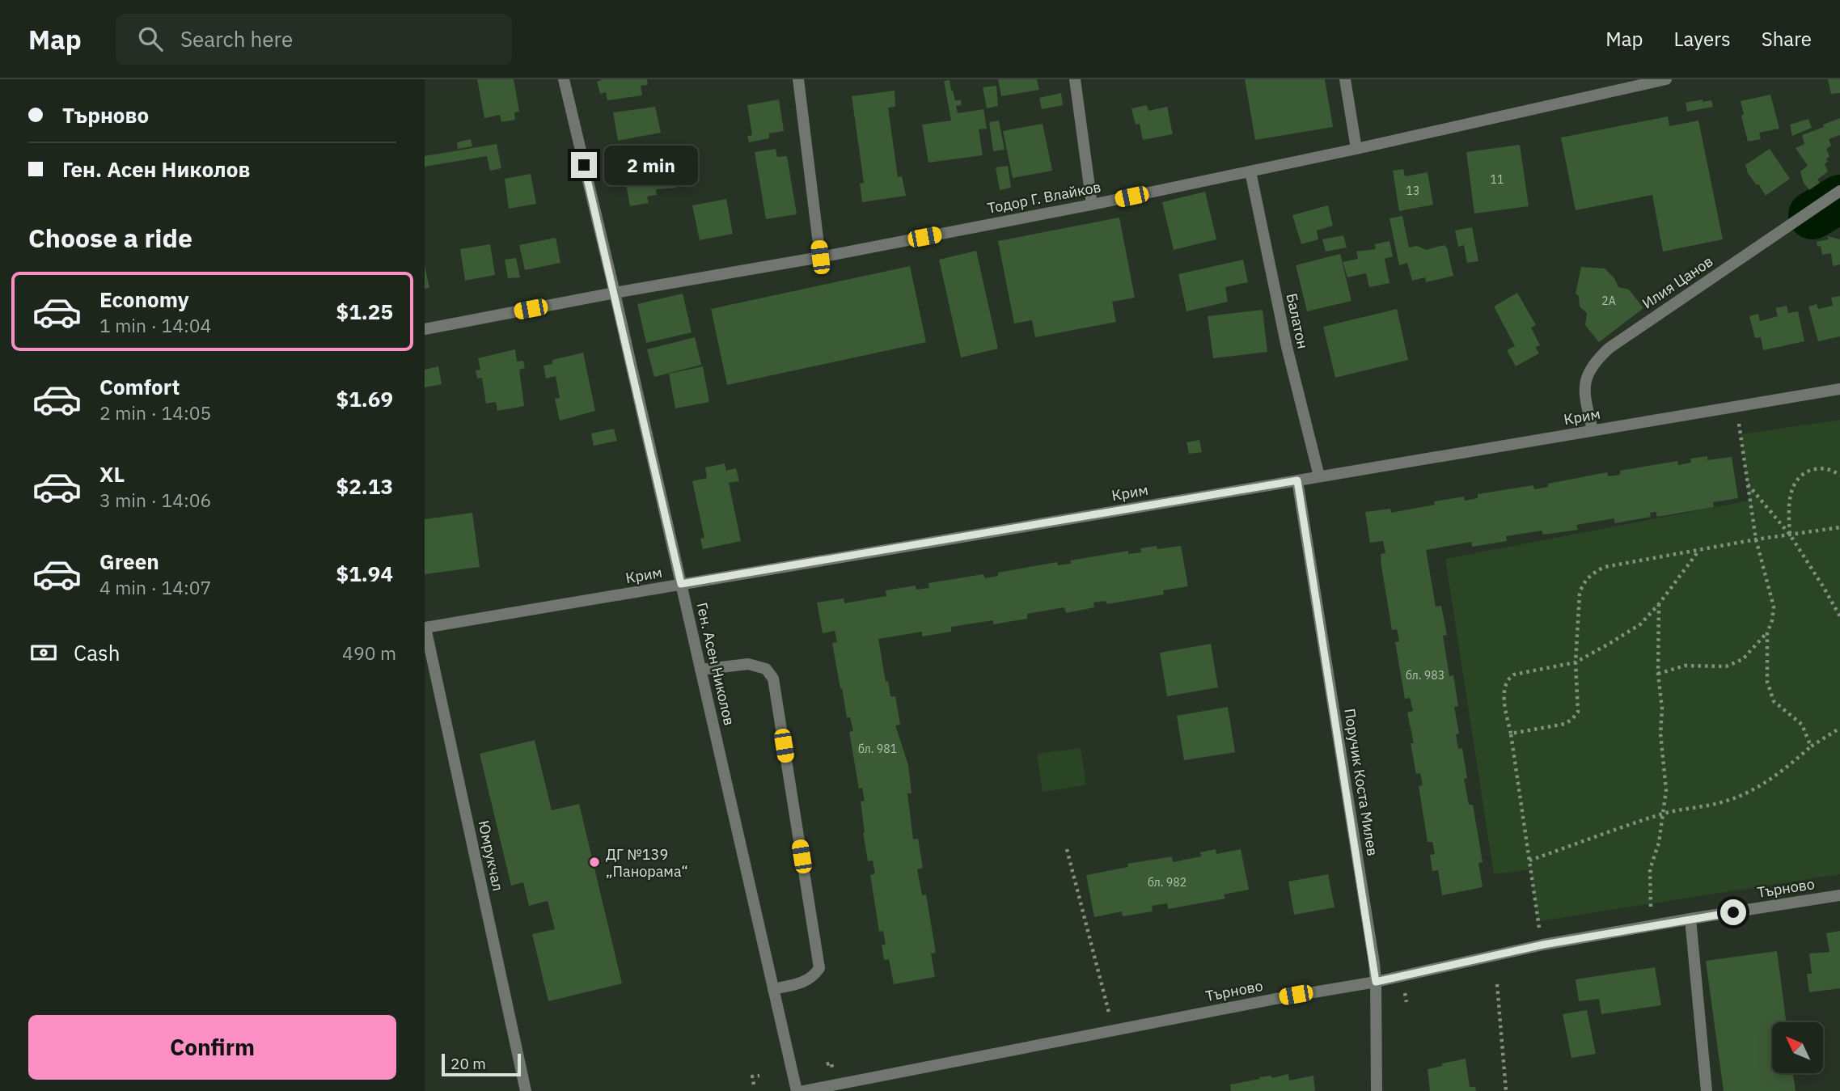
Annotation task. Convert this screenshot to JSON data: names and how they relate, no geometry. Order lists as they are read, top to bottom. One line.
{"streets":{"street":["Тодор Г. Влайков","Илия Цанов","Балатон","Крим","Ген. Асен Николов","Поручик Коста Милев","Юмрукчал","Търново"]},"crossings":[["Тодор Г. Влайков","Балатон"],["Тодор Г. Влайков","Ген. Асен Николов"],["Илия Цанов","Крим"],["Балатон","Крим"],["Крим","Ген. Асен Николов"],["Крим","Поручик Коста Милев"],["Крим","Юмрукчал"],["Поручик Коста Милев","Търново"]],"places":["ДГ №139 „Панорама“"],"house_numbers":["11","13","2А","бл. 983","бл. 981","бл. 982"],"scale_bar":"20 m","north":"top left","page":{"header":"Map","search":"Search here","nav":["Map","Layers","Share"],"banner":["Търново","Ген. Асен Николов"],"bubble":"2 min","heading":"Choose a ride","list":[{"name":"Economy","note":"1 min · 14:04","value":"$1.25"},{"name":"Comfort","note":"2 min · 14:05","value":"$1.69"},{"name":"XL","note":"3 min · 14:06","value":"$2.13"},{"name":"Green","note":"4 min · 14:07","value":"$1.94"}],"pay":["Cash","490 m"],"buttons":"Confirm","scale":"20 m"}}
